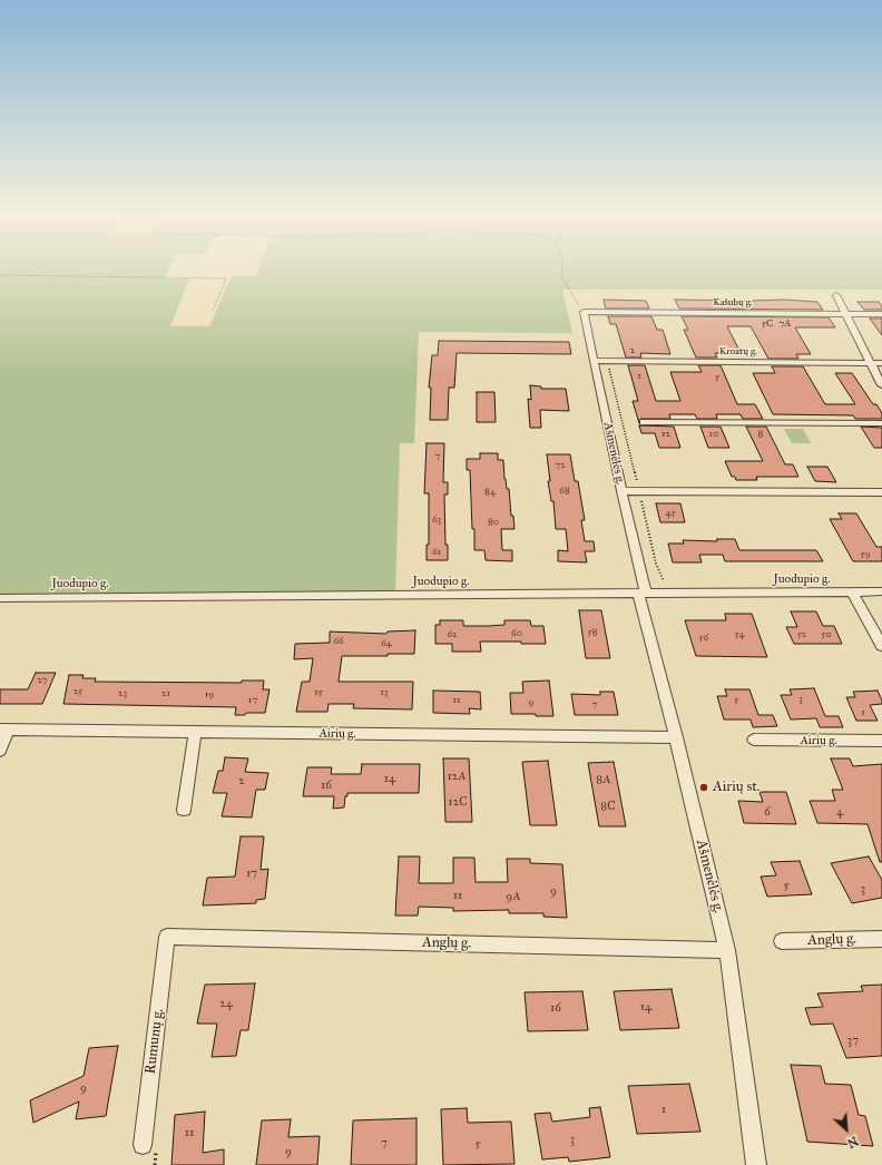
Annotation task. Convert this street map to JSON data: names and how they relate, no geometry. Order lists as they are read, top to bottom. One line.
{"streets":{"street":["Kašubų g.","Kroatų g.","Ašmenėlės g.","Juodupio g.","Airių g.","Anglų g.","Rumunų g."]},"crossings":[["Kašubų g.","Ašmenėlės g."],["Kroatų g.","Ašmenėlės g."],["Ašmenėlės g.","Juodupio g."],["Ašmenėlės g.","Airių g."],["Ašmenėlės g.","Anglų g."],["Anglų g.","Rumunų g."]],"places":["Airių st."],"house_numbers":["5C","7A","2","1","5","12","10","8","7","72","68","84","45","63","80","61","59","58","60","62","54","52","50","56","66","64","27","25","15","13","23","21","19","3","17","11","5","9","7","1","12A","14","8A","2","16","12C","8C","6","4","17","5","3","9","11","9A","24","14","16","37","9","1","11","3","7","5","9"],"north":"bottom right"}
